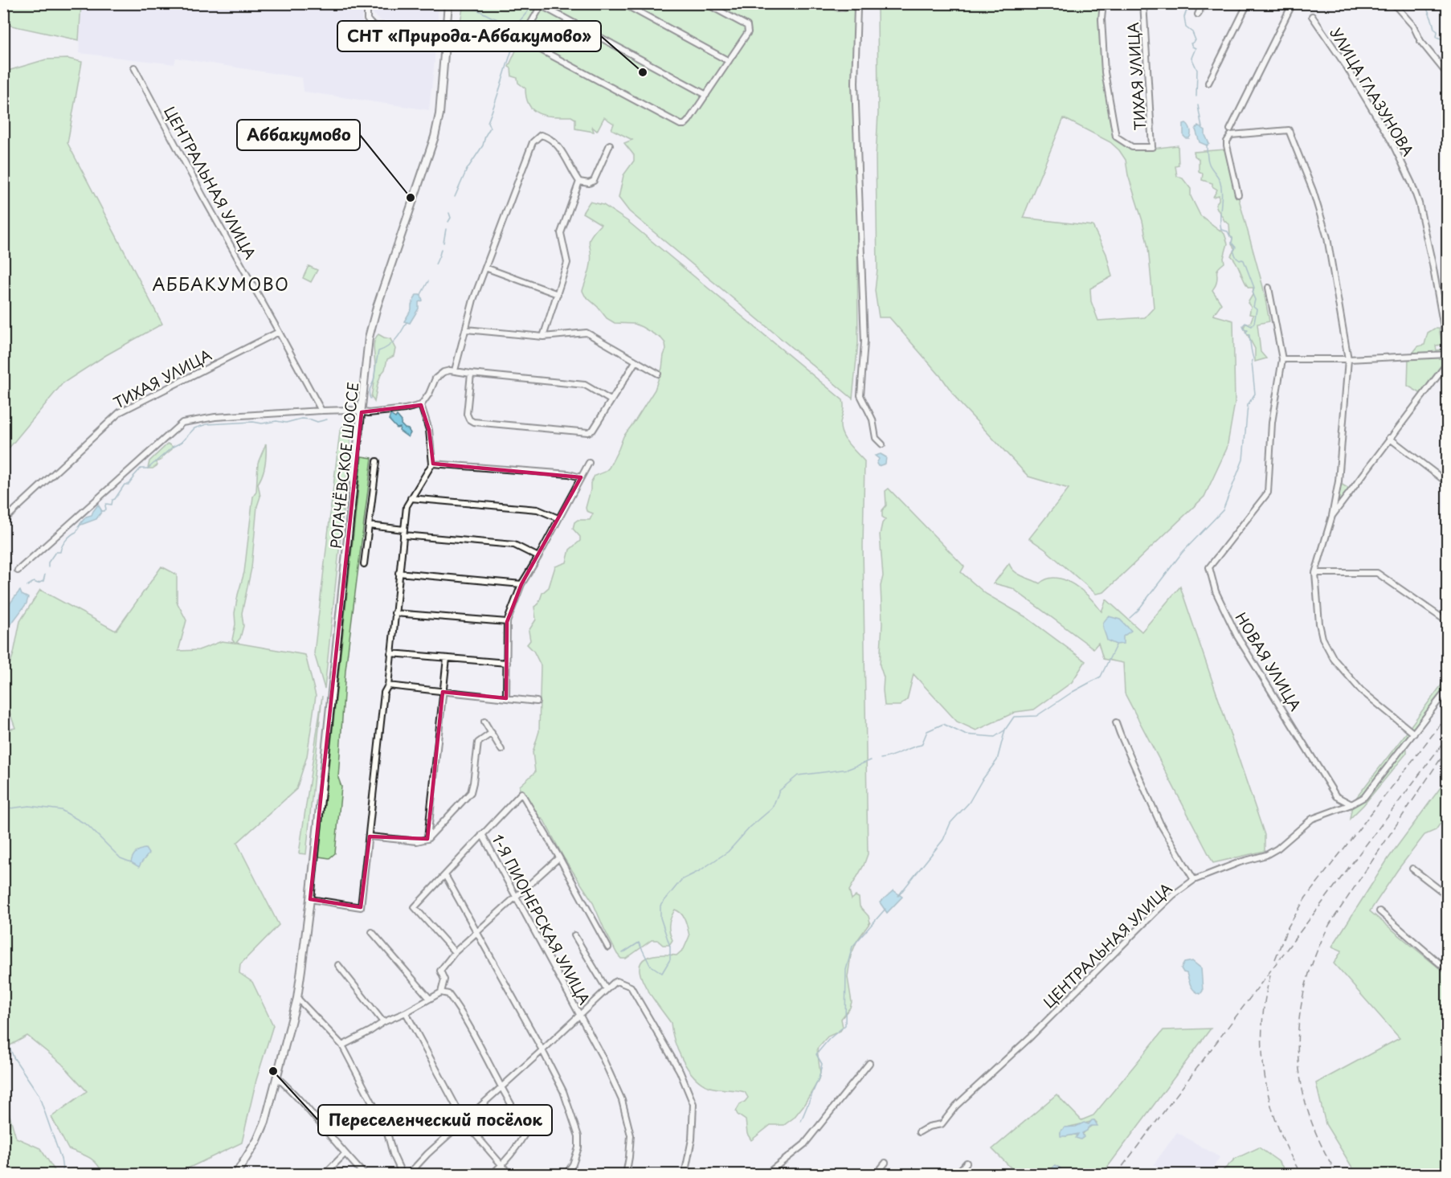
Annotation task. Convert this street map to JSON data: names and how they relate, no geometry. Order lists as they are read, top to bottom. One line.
{"streets":{"main road":["РОГАЧЁВСКОЕ ШОССЕ"],"street":["ТИХАЯ УЛИЦА","УЛИЦА ГЛАЗУНОВА","ЦЕНТРАЛЬНАЯ УЛИЦА","НОВАЯ УЛИЦА","1-Я ПИОНЕРСКАЯ УЛИЦА"]},"crossings":[["ТИХАЯ УЛИЦА","ЦЕНТРАЛЬНАЯ УЛИЦА"],["ЦЕНТРАЛЬНАЯ УЛИЦА","НОВАЯ УЛИЦА"]],"districts":["АББАКУМОВО"],"places":["СНТ «Природа-Аббакумово»","Аббакумово","Переселенческий посёлок"]}
